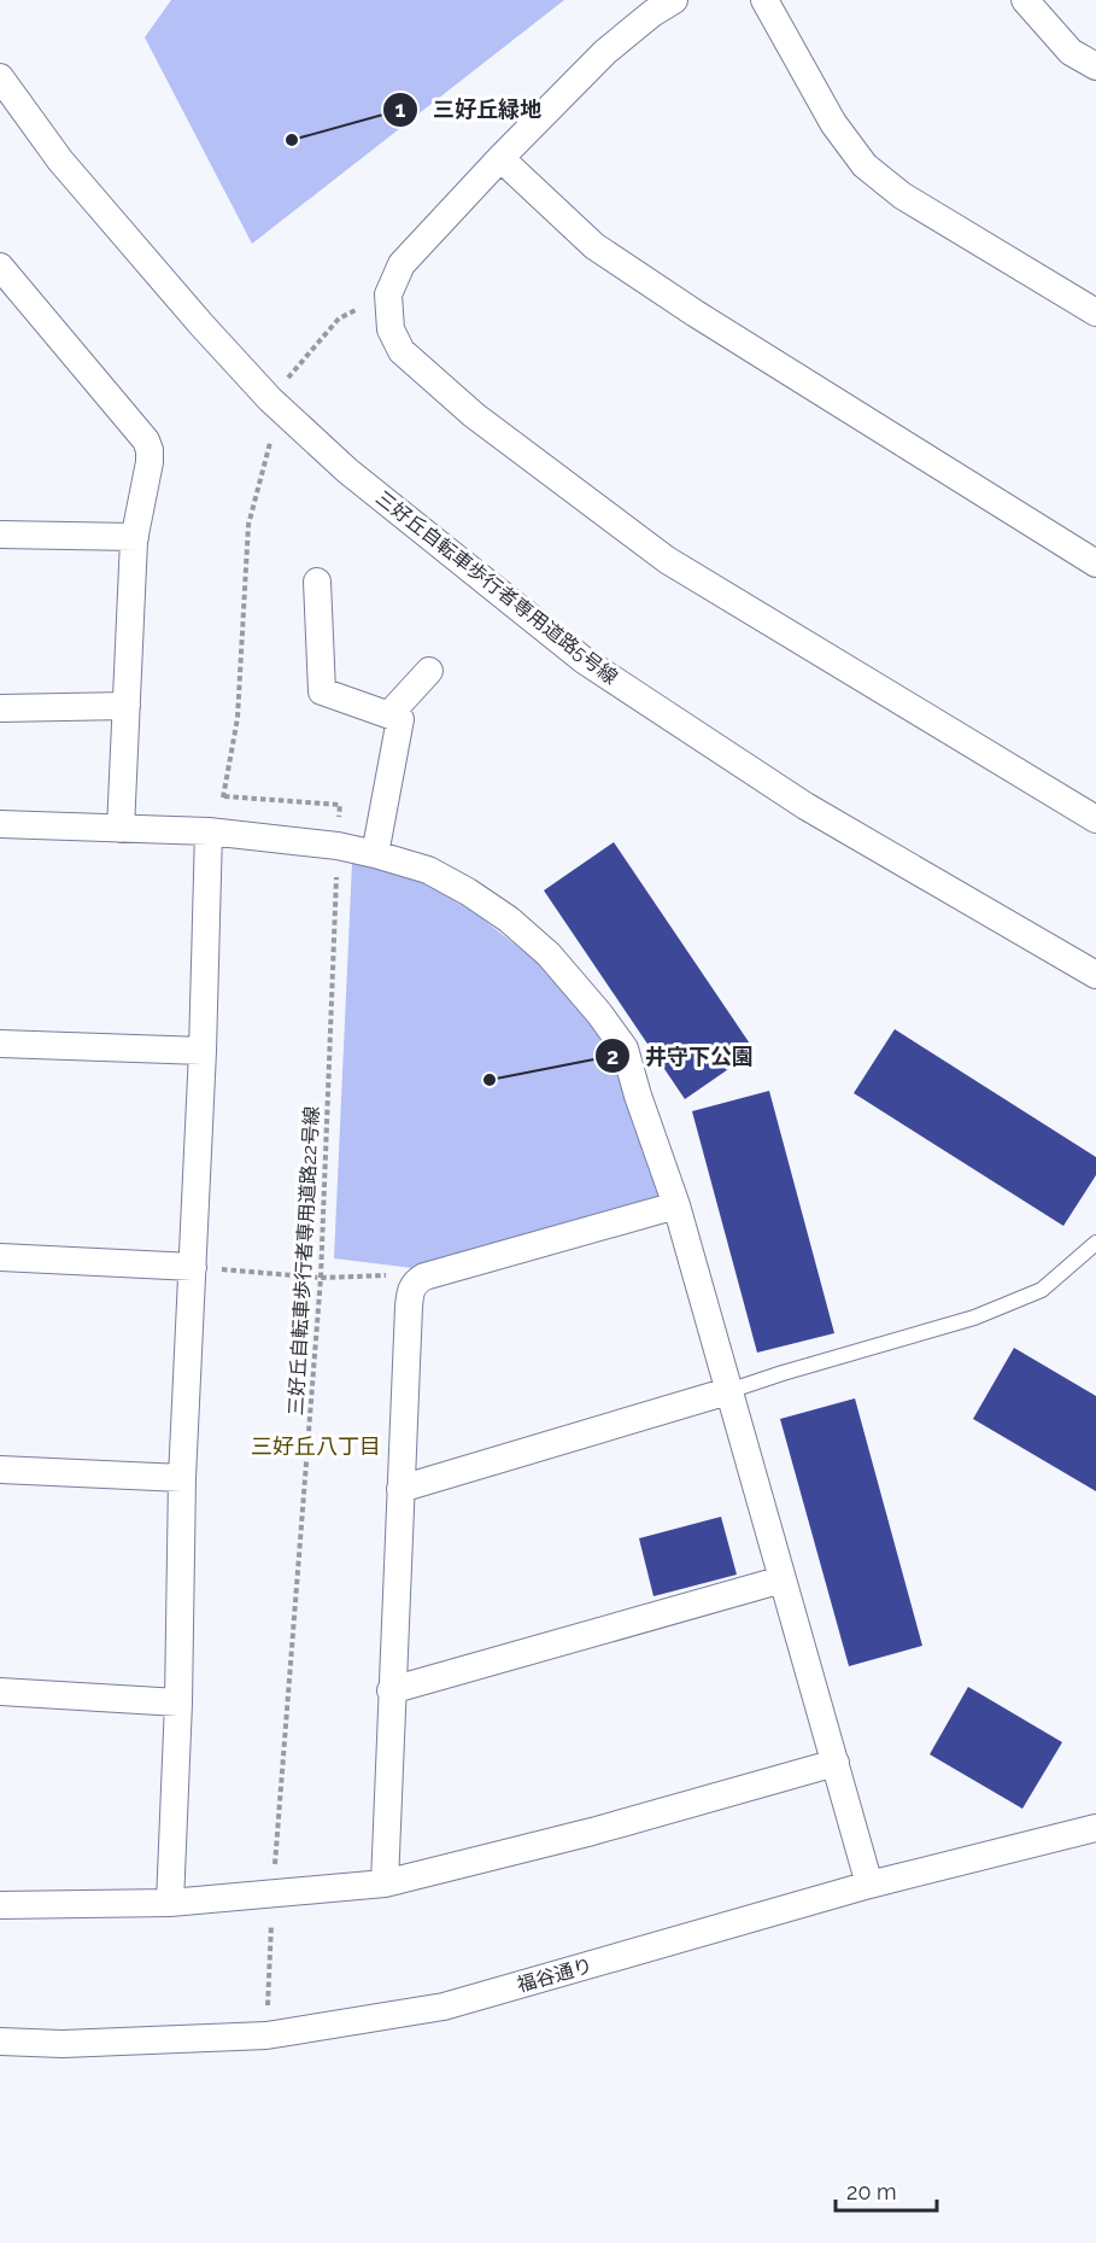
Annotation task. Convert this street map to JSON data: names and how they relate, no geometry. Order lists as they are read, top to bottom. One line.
{"streets":{"street":["三好丘自転車歩行者専用道路5号線","福谷通り"],"path":["三好丘自転車歩行者専用道路22号線"]},"crossings":[["三好丘自転車歩行者専用道路22号線","福谷通り"]],"districts":["三好丘八丁目"],"places":["三好丘緑地","井守下公園"],"scale_bar":"20 m"}
